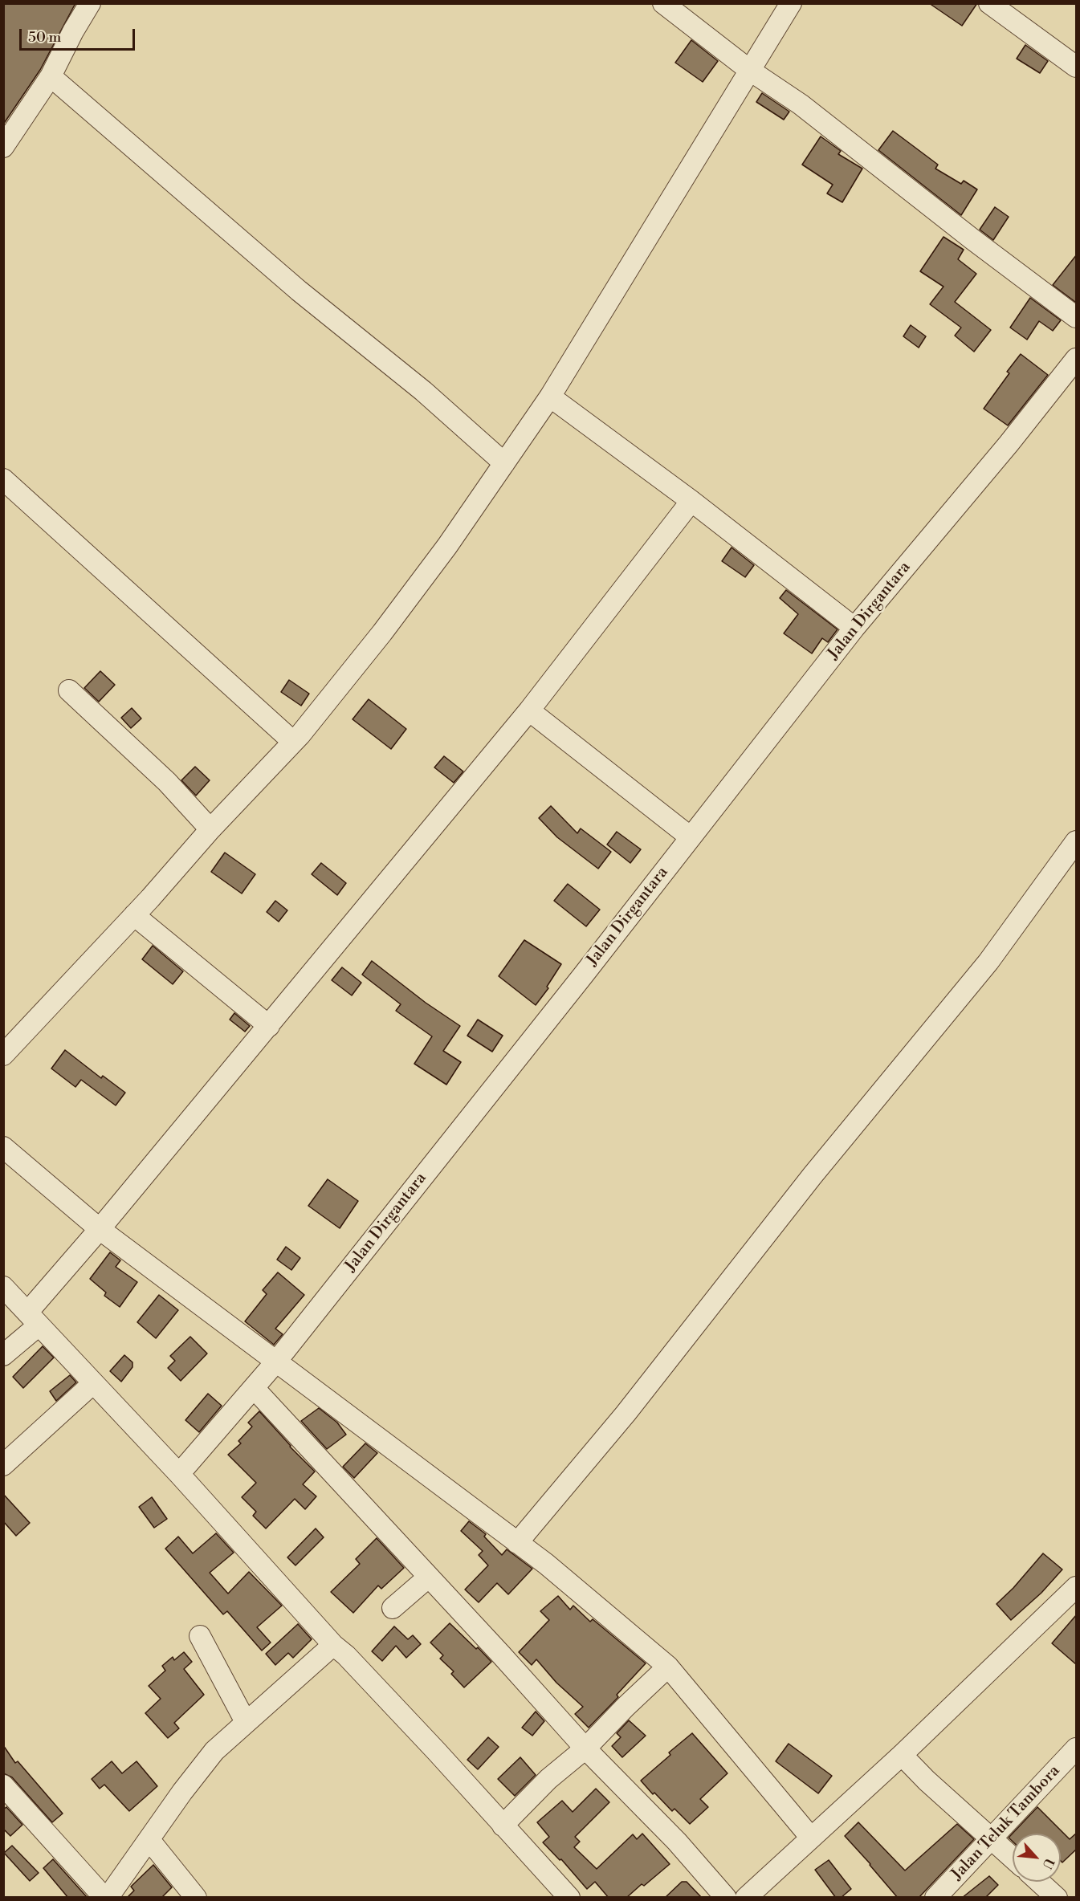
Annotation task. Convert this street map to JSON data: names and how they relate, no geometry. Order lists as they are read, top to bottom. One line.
{"streets":{"street":["Jalan Dirgantara","Jalan Teluk Tambora"]},"scale_bar":"50 m","north":"bottom right"}
